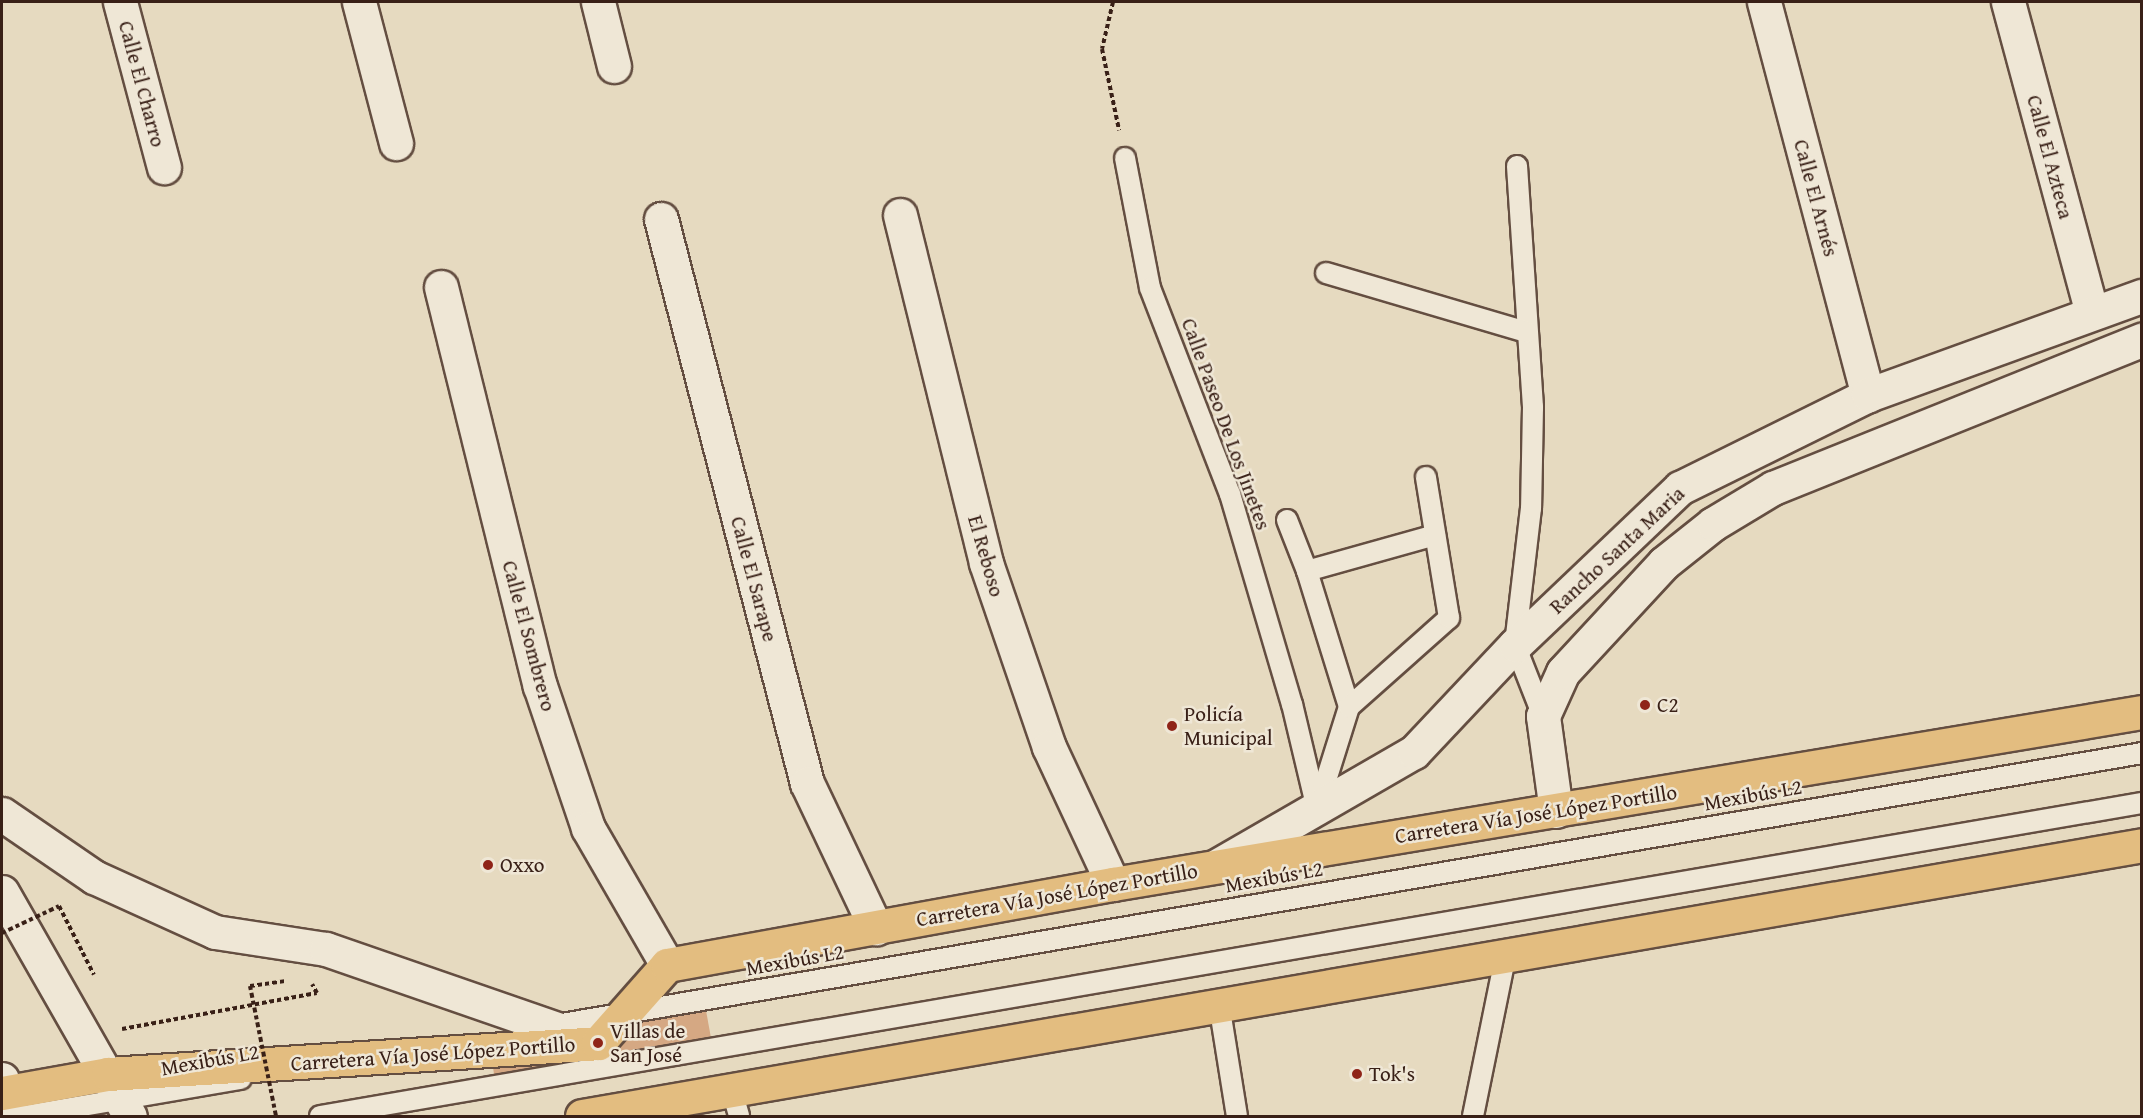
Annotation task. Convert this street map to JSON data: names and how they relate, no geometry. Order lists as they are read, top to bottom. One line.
{"streets":{"main road":["Carretera Vía José López Portillo"],"street":["Calle El Charro","Calle El Azteca","Calle El Arnés","Rancho Santa Maria","El Reboso","Calle El Sarape","Calle El Sombrero"],"lane":["Calle Paseo De Los Jinetes","Mexibús L2"]},"crossings":[["Calle El Azteca","Rancho Santa Maria"],["Calle El Arnés","Rancho Santa Maria"],["Calle Paseo De Los Jinetes","Rancho Santa Maria"],["Rancho Santa Maria","Carretera Vía José López Portillo"],["El Reboso","Carretera Vía José López Portillo"],["Calle El Sarape","Carretera Vía José López Portillo"],["Calle El Sombrero","Carretera Vía José López Portillo"],["Mexibús L2","Carretera Vía José López Portillo"]],"places":["C2","Policía Municipal","Oxxo","Villas de San José","Tok's"]}
